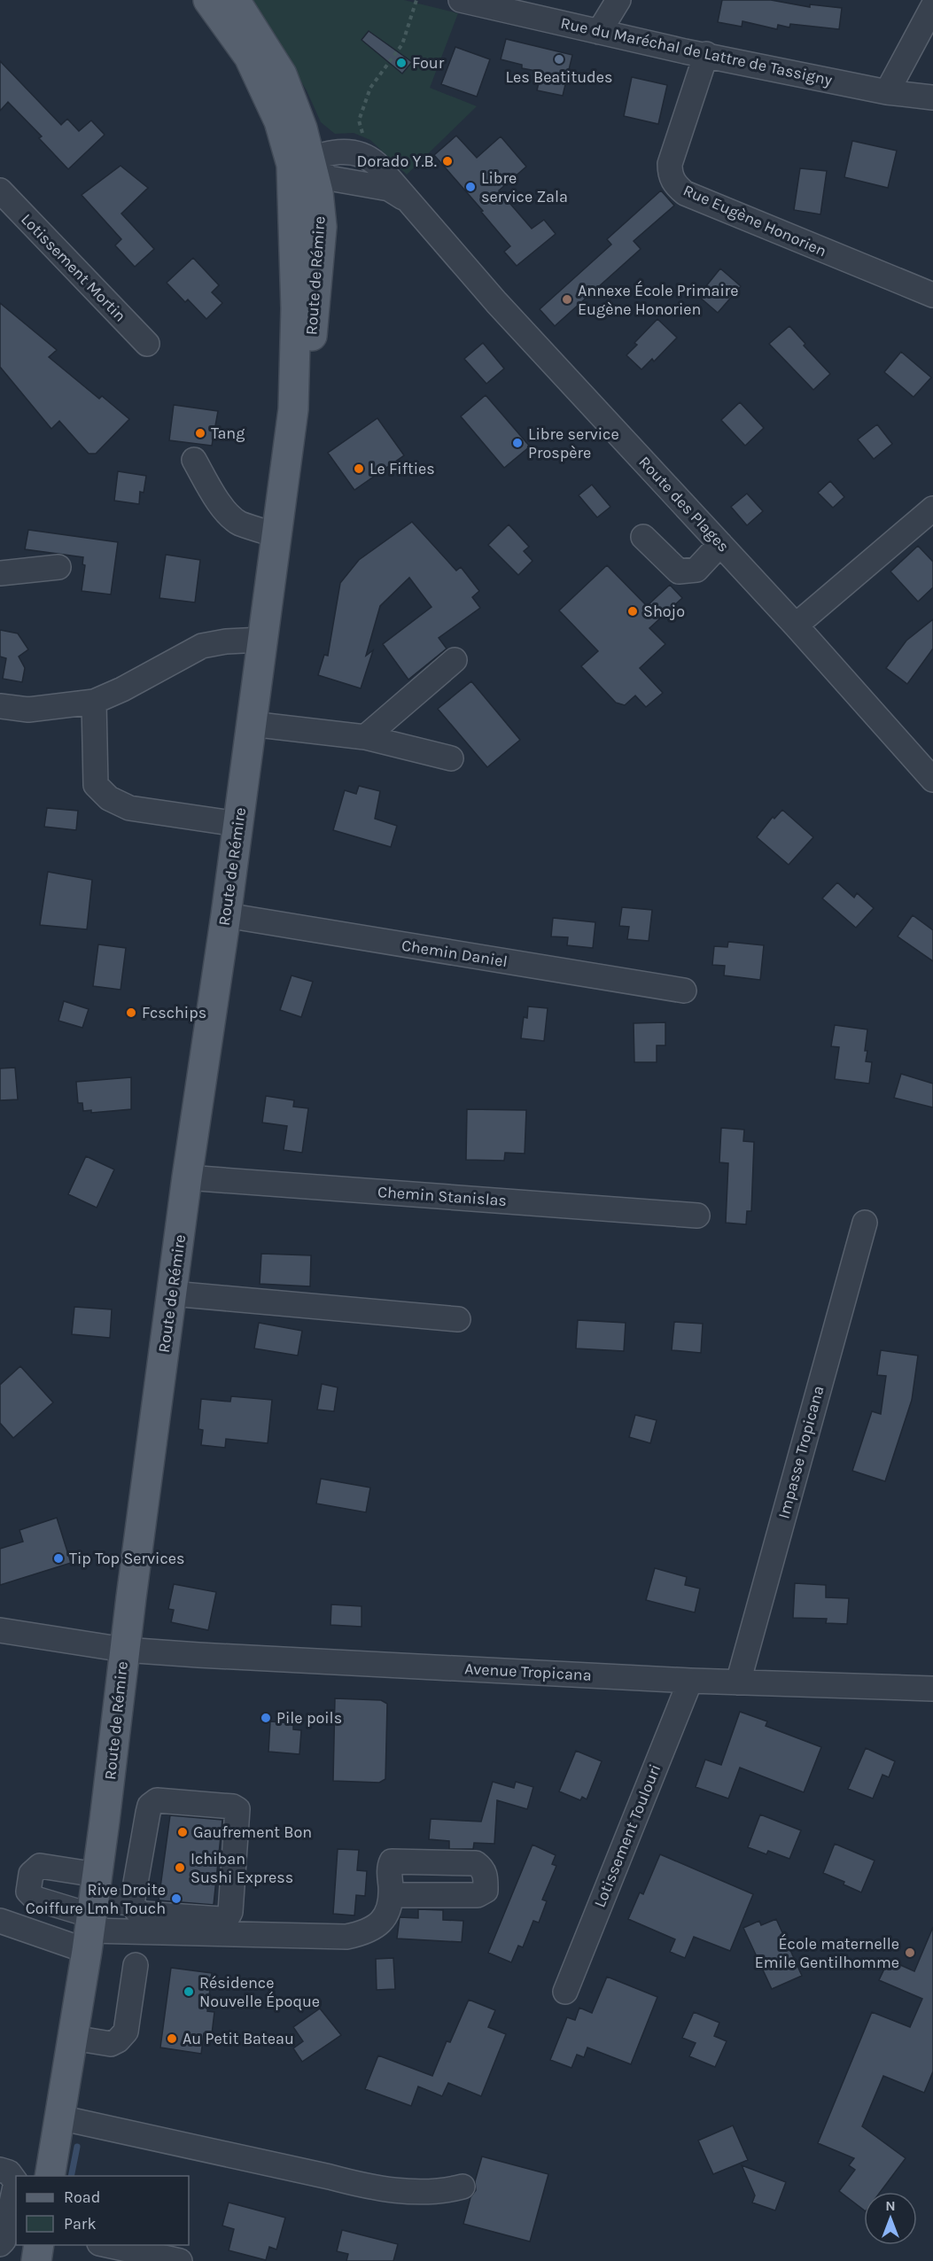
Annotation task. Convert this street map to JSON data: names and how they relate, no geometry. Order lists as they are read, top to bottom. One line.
{"streets":{"main road":["Route de Rémire"],"street":["Rue du Maréchal de Lattre de Tassigny","Rue Eugène Honorien","Lotissement Mortin","Route des Plages","Chemin Daniel","Chemin Stanislas","Impasse Tropicana","Avenue Tropicana","Lotissement Toulouri"]},"crossings":[["Rue du Maréchal de Lattre de Tassigny","Rue Eugène Honorien"],["Route de Rémire","Route des Plages"],["Route de Rémire","Chemin Daniel"],["Route de Rémire","Chemin Stanislas"],["Route de Rémire","Avenue Tropicana"],["Impasse Tropicana","Avenue Tropicana"],["Avenue Tropicana","Lotissement Toulouri"]],"places":["Les Beatitudes","Four","Dorado Y.B.","Libre service Zala","Annexe École Primaire Eugène Honorien","Tang","Libre service Prospère","Le Fifties","Shojo","Fcschips","Tip Top Services","Pile poils","Gaufrement Bon","Ichiban Sushi Express","Rive Droite Coiffure Lmh Touch","École maternelle Emile Gentilhomme","Résidence Nouvelle Époque","Au Petit Bateau"],"legend":["Road","Park"],"north":"top"}
